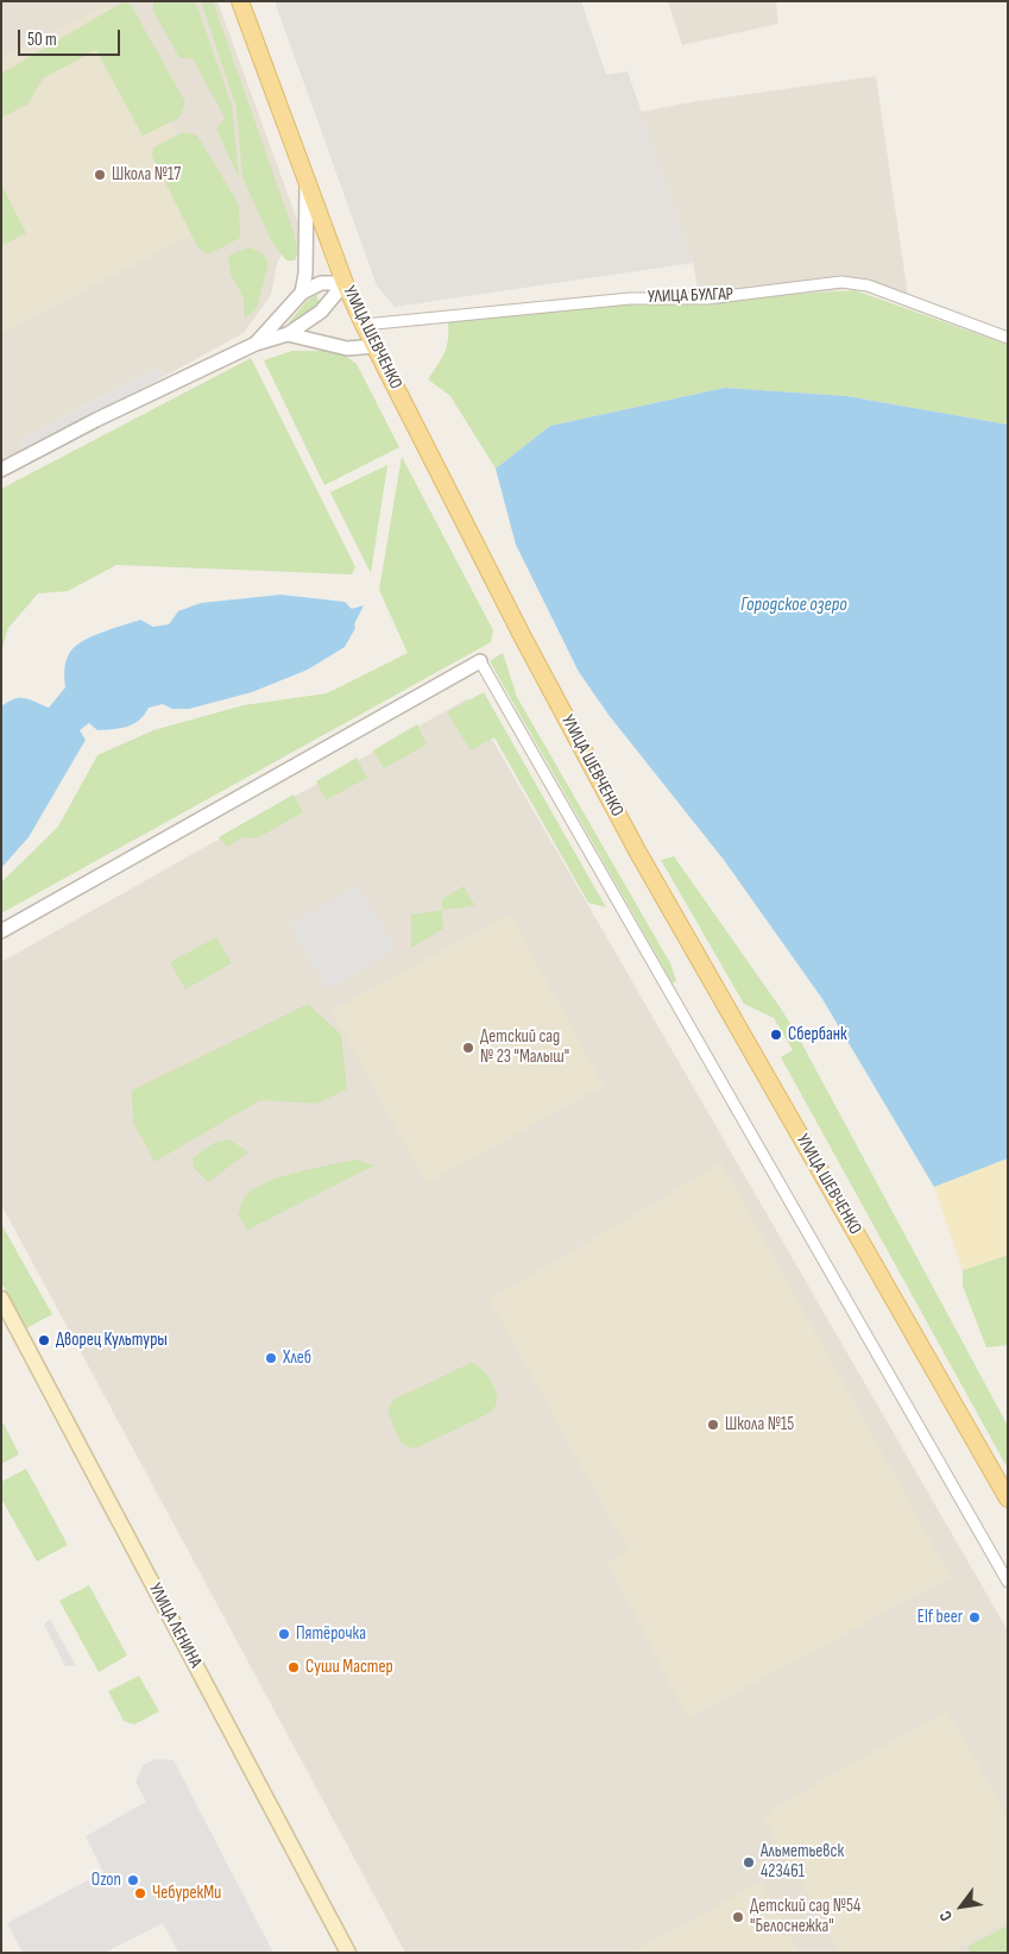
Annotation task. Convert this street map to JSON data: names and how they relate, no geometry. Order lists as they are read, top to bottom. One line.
{"streets":{"main road":["УЛИЦА ШЕВЧЕНКО","УЛИЦА ЛЕНИНА"],"street":["УЛИЦА БУЛГАР"]},"crossings":[["УЛИЦА БУЛГАР","УЛИЦА ШЕВЧЕНКО"]],"water":["Городское озеро"],"places":["Школа №17","Сбербанк","Детский сад № 23 \"Малыш\"","Дворец Культуры","Хлеб","Школа №15","Elf beer","Пятёрочка","Суши Мастер","Альметьевск 423461","Ozon","ЧебурекМи","Детский сад №54 \"Белоснежка\""],"scale_bar":"50 m","north":"bottom left"}
